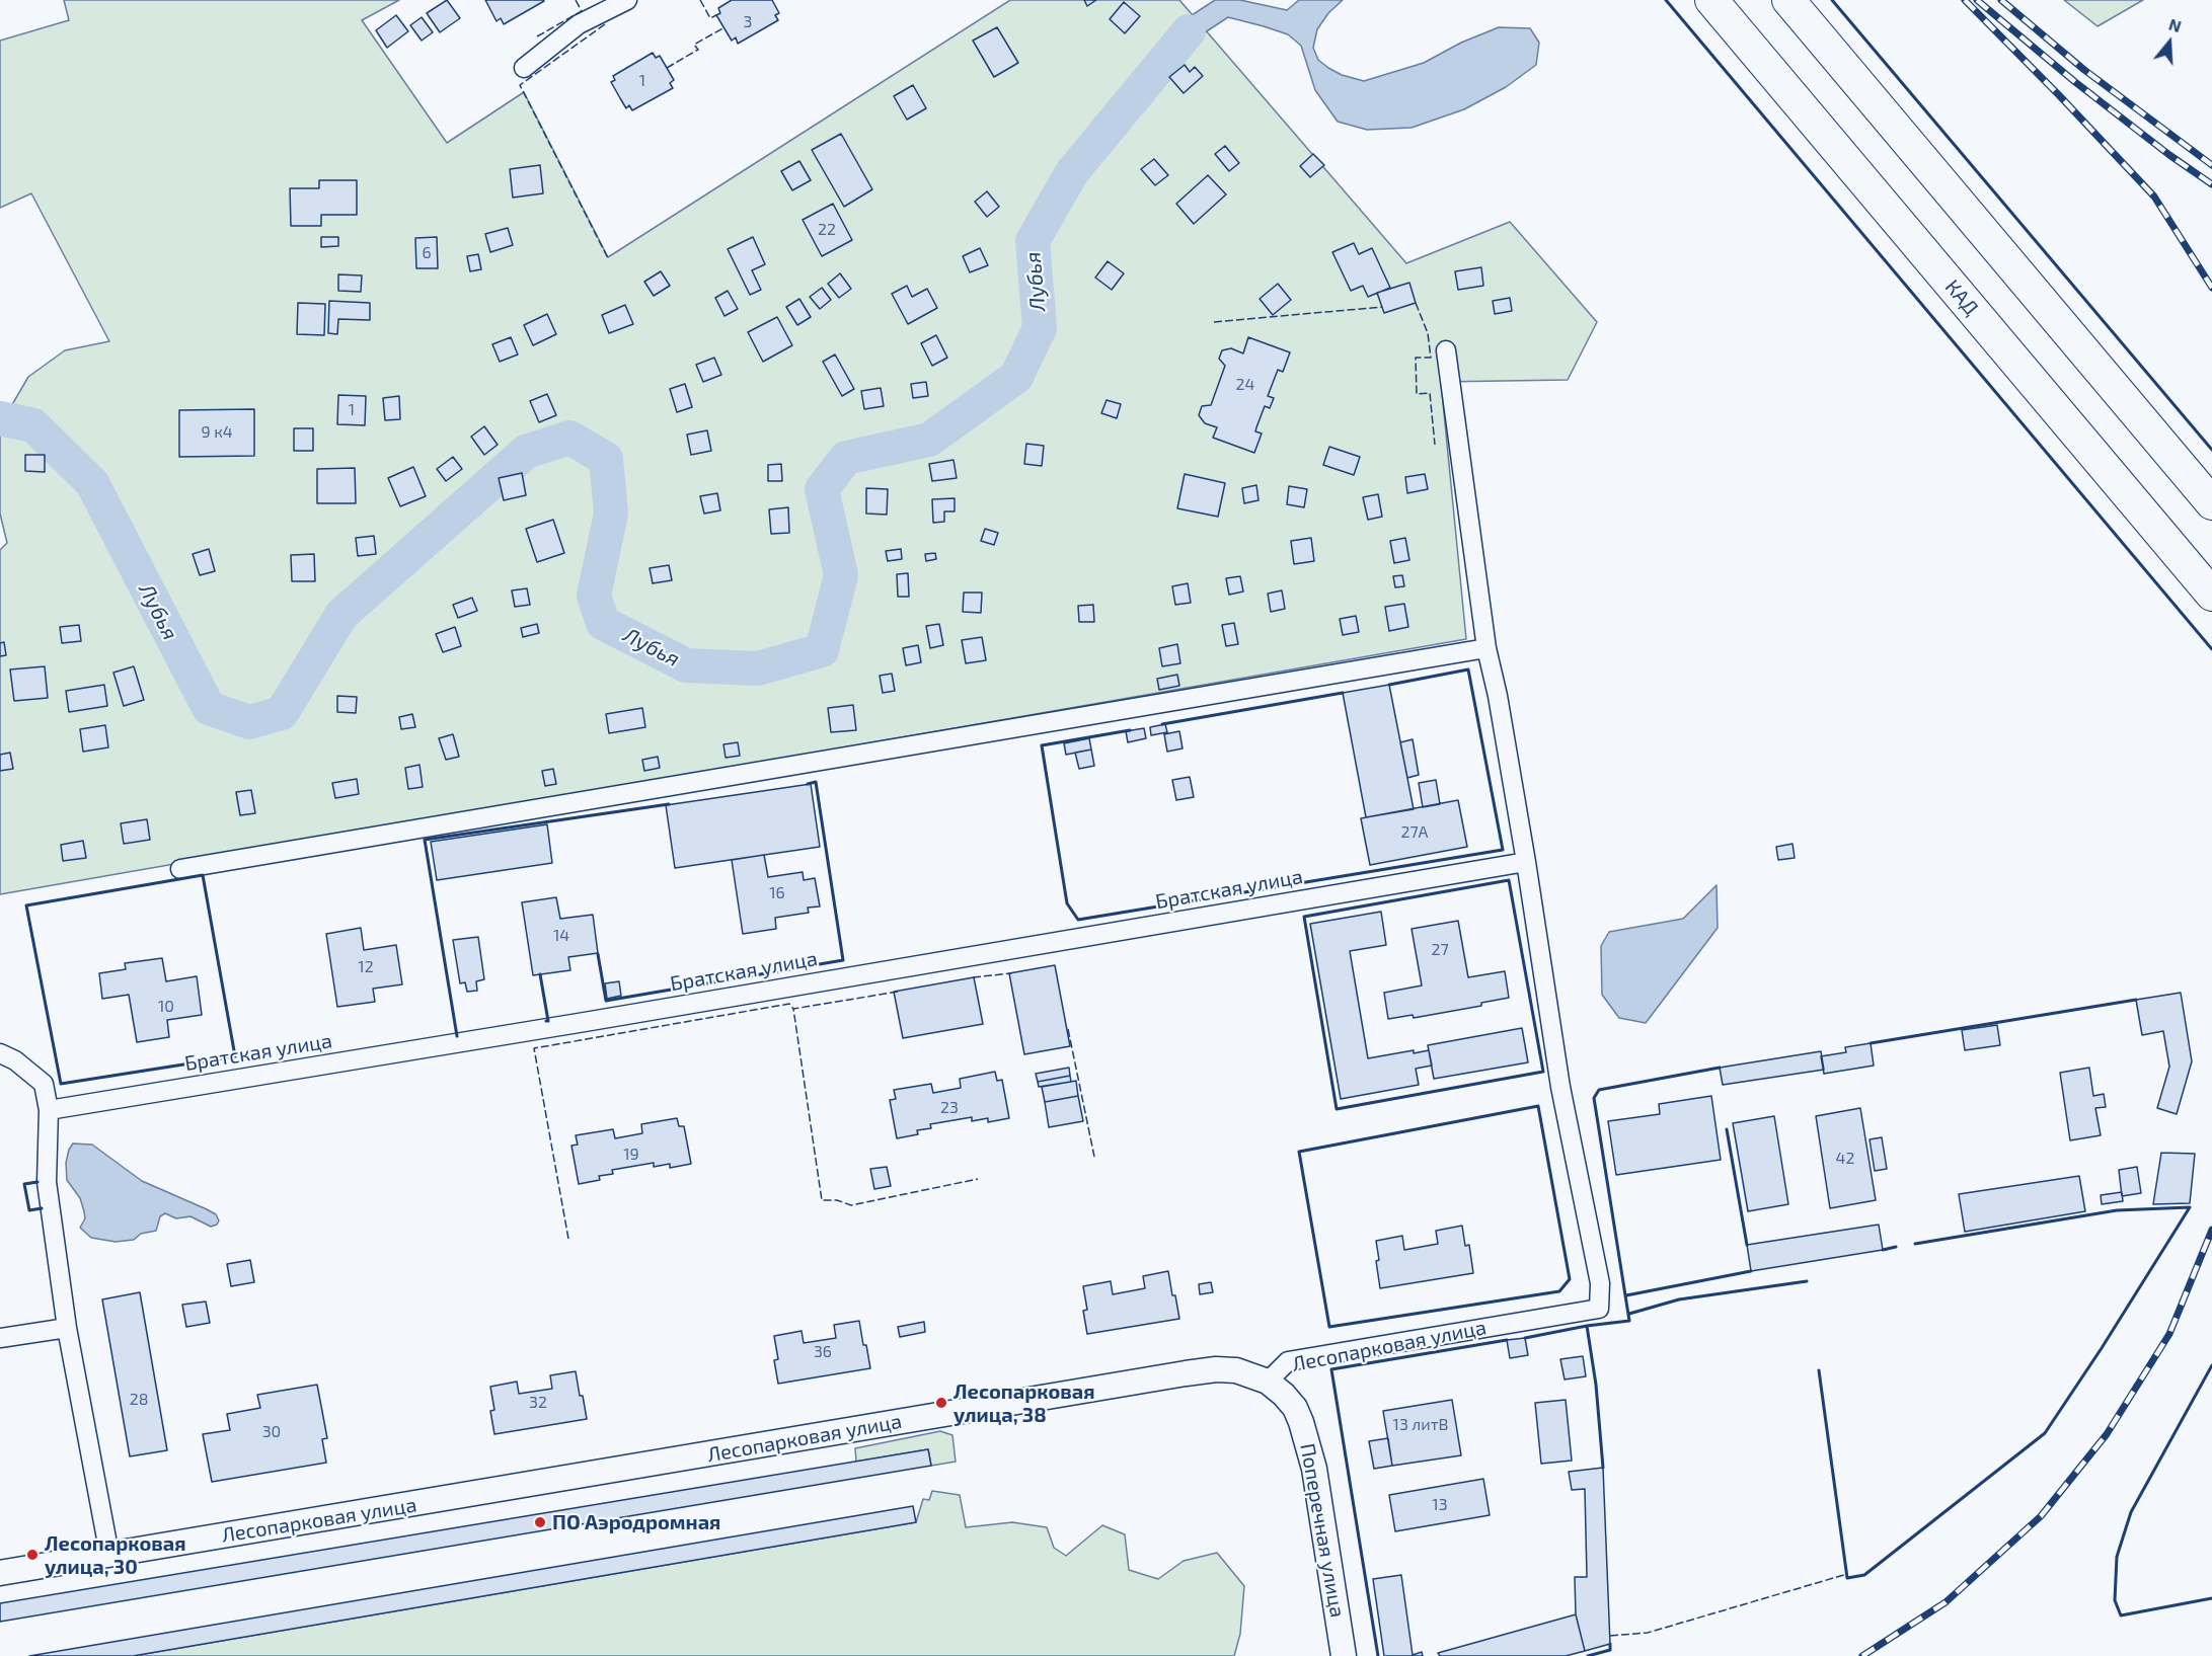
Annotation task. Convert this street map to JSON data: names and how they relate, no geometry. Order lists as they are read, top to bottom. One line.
{"streets":{"highway":["КАД"],"street":["Братская улица","Лесопарковая улица","Поперечная улица"]},"crossings":[["Братская улица","Лесопарковая улица"],["Лесопарковая улица","Поперечная улица"]],"water":["Лубья"],"places":["Лесопарковая улица, 38","ПО Аэродромная","Лесопарковая улица, 30"],"house_numbers":["3","1","22","6","24","1","9 к4","27А","16","14","27","12","10","23","19","42","36","28","32","13 литВ","30","13"],"north":"top"}
